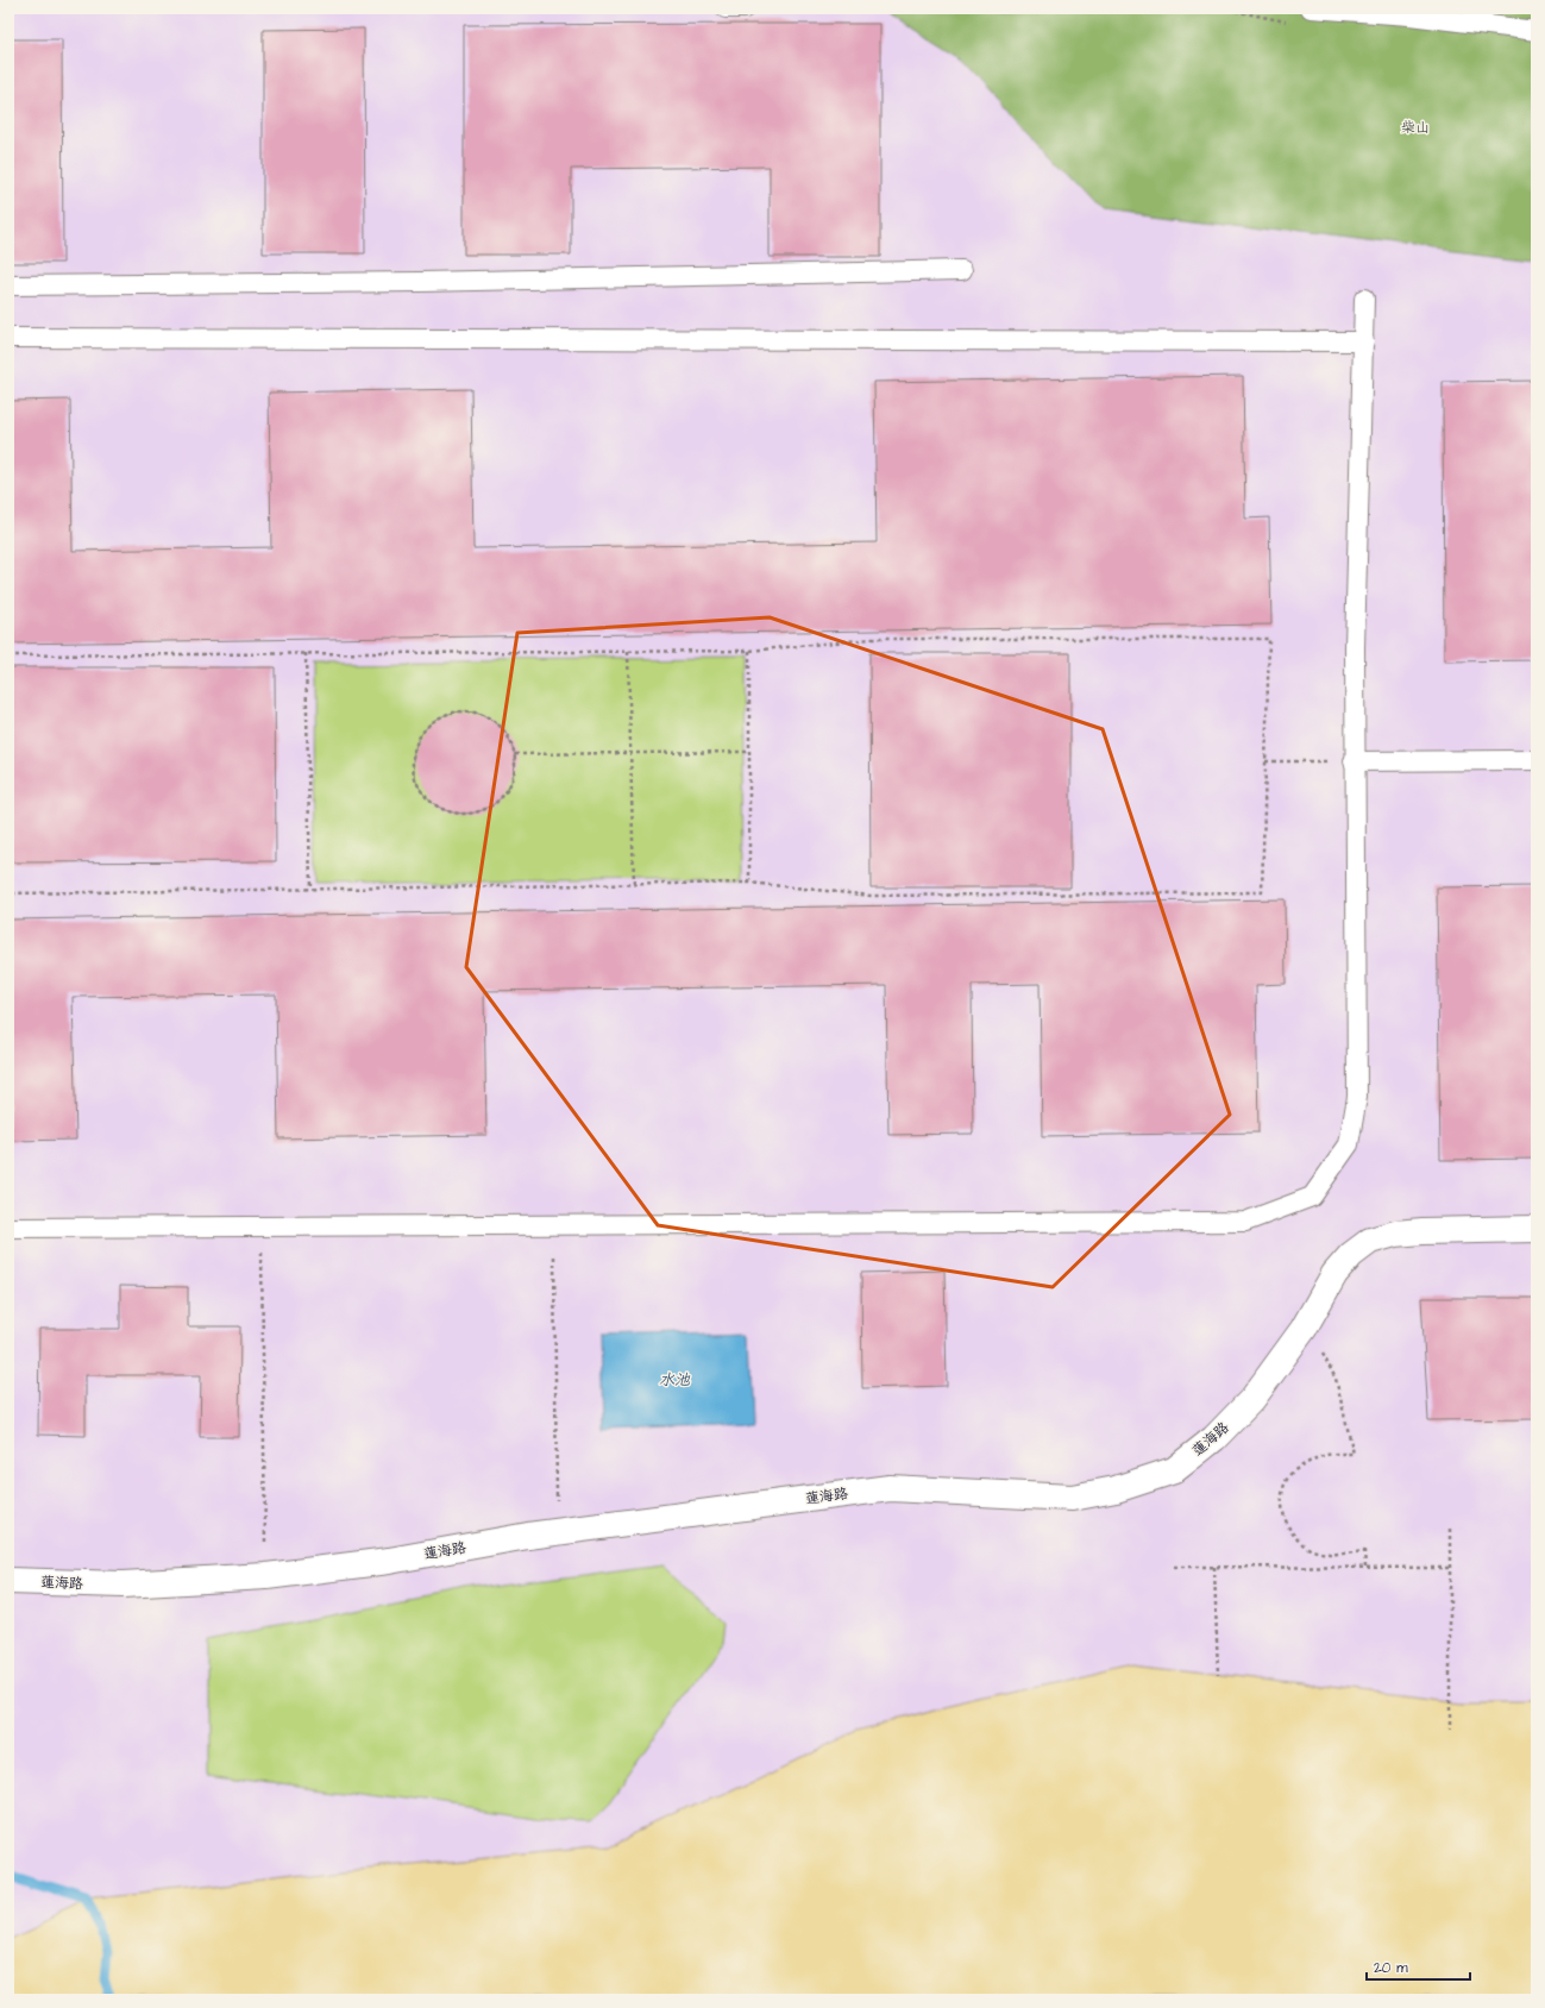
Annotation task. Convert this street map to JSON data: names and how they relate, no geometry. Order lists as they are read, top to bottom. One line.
{"streets":{"street":["蓮海路"]},"water":["水池"],"parks":["柴山"],"scale_bar":"20 m"}
